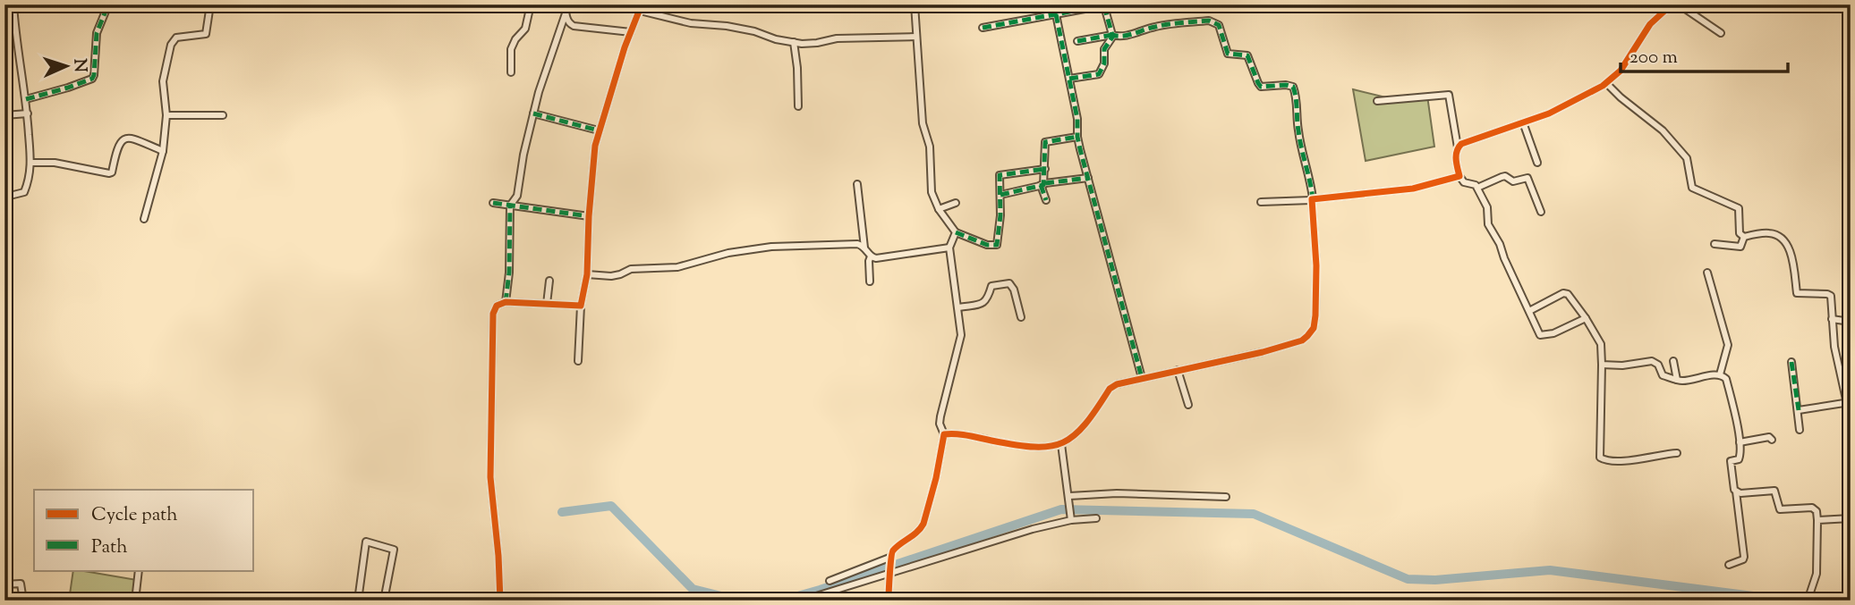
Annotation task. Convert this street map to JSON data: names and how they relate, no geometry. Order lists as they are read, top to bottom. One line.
{"legend":["Cycle path","Path"],"scale_bar":"200 m","north":"right"}
